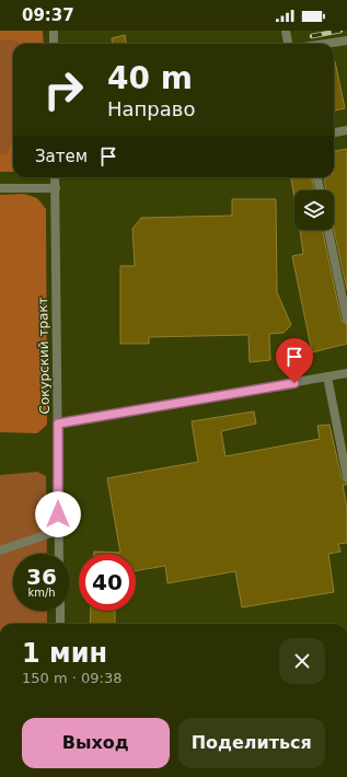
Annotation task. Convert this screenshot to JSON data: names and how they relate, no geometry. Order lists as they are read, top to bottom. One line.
{"streets":{"street":["Сокурский тракт"]},"page":{"status":"09:37","turn":["40 m","Направо"],"then":"Затем","speed":"36 km/h","limit":"40","heading":["1 мин","150 m · 09:38"],"buttons":["Выход","Поделиться"]}}
